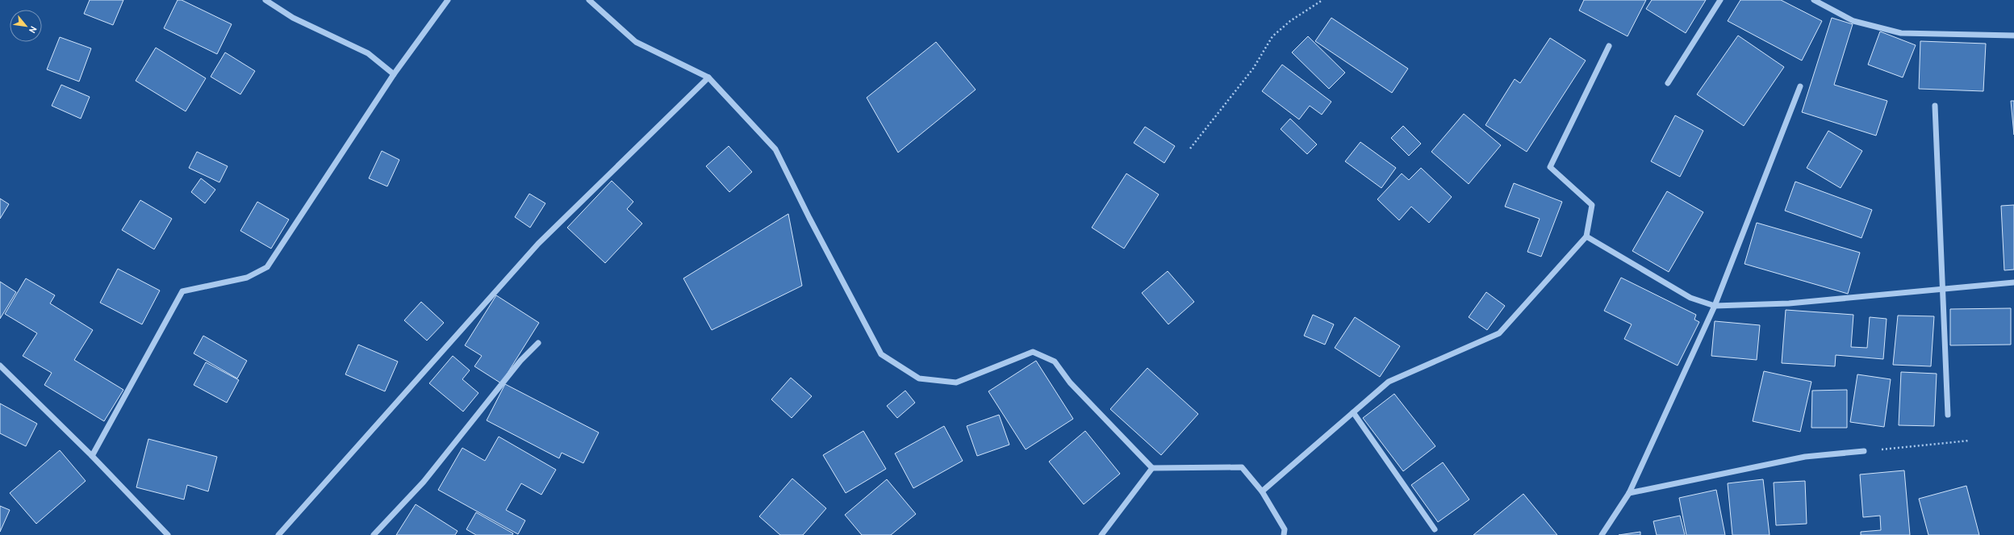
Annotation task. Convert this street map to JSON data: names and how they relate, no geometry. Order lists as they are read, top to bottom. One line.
{"north":"bottom right"}
